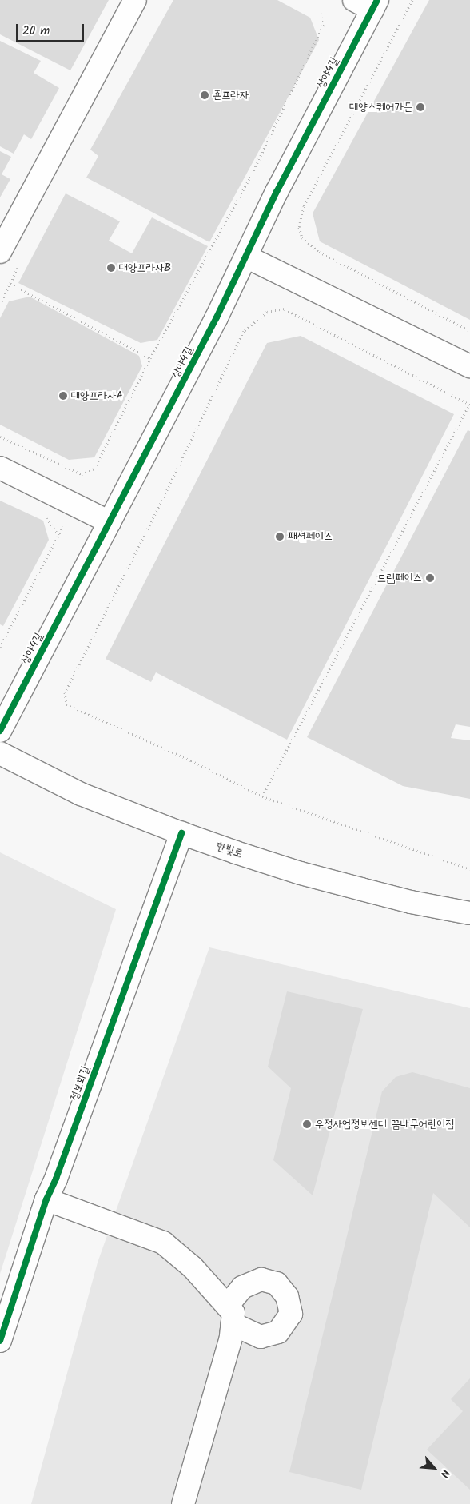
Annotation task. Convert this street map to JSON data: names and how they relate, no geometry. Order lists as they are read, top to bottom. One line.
{"streets":{"street":["상야4길","한빛로","정보화길"]},"crossings":[["한빛로","정보화길"]],"places":["죤프라자","대양스퀘어가든","대양프라자B","대양프라자A","패션페이스","드림페이스","우정사업정보센터 꿈나무어린이집"],"scale_bar":"20 m","north":"bottom right"}
